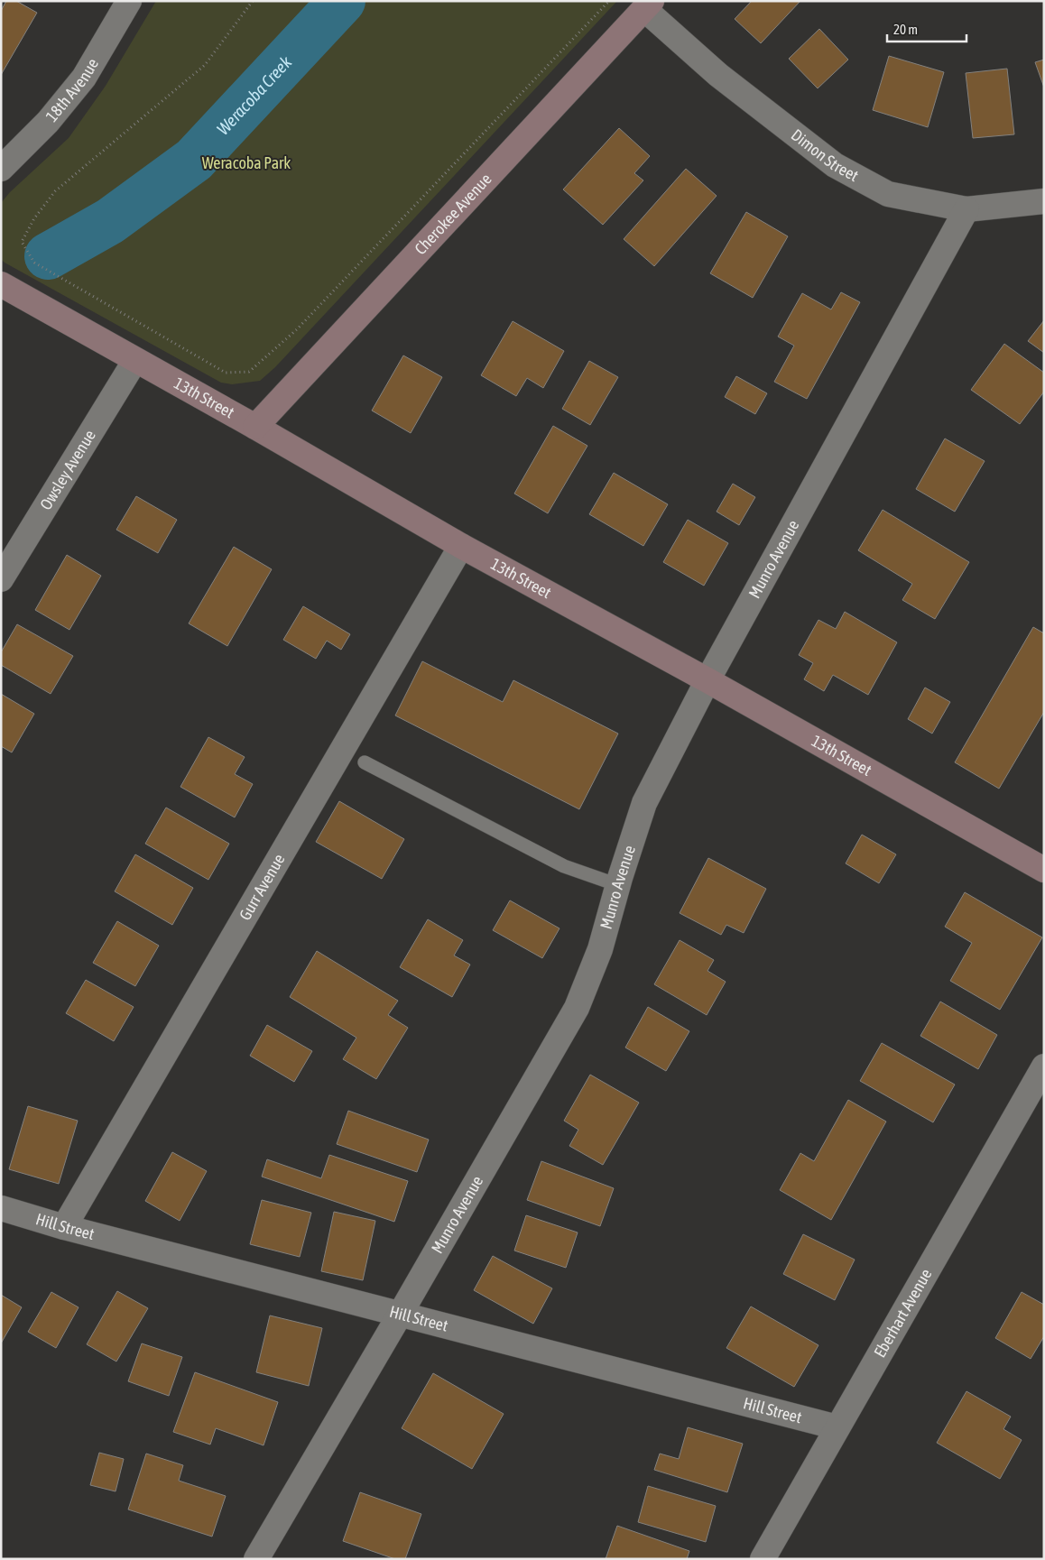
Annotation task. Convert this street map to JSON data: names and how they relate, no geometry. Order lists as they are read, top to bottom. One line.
{"streets":{"main road":["Cherokee Avenue","13th Street"],"street":["18th Avenue","Dimon Street","Owsley Avenue","Munro Avenue","Gurr Avenue","Hill Street","Eberhart Avenue"]},"crossings":[["Dimon Street","Cherokee Avenue"],["Dimon Street","Munro Avenue"],["Cherokee Avenue","13th Street"],["13th Street","Owsley Avenue"],["13th Street","Munro Avenue"],["13th Street","Gurr Avenue"],["Munro Avenue","Hill Street"],["Gurr Avenue","Hill Street"],["Hill Street","Eberhart Avenue"]],"water":["Weracoba Creek"],"parks":["Weracoba Park"],"scale_bar":"20 m"}
